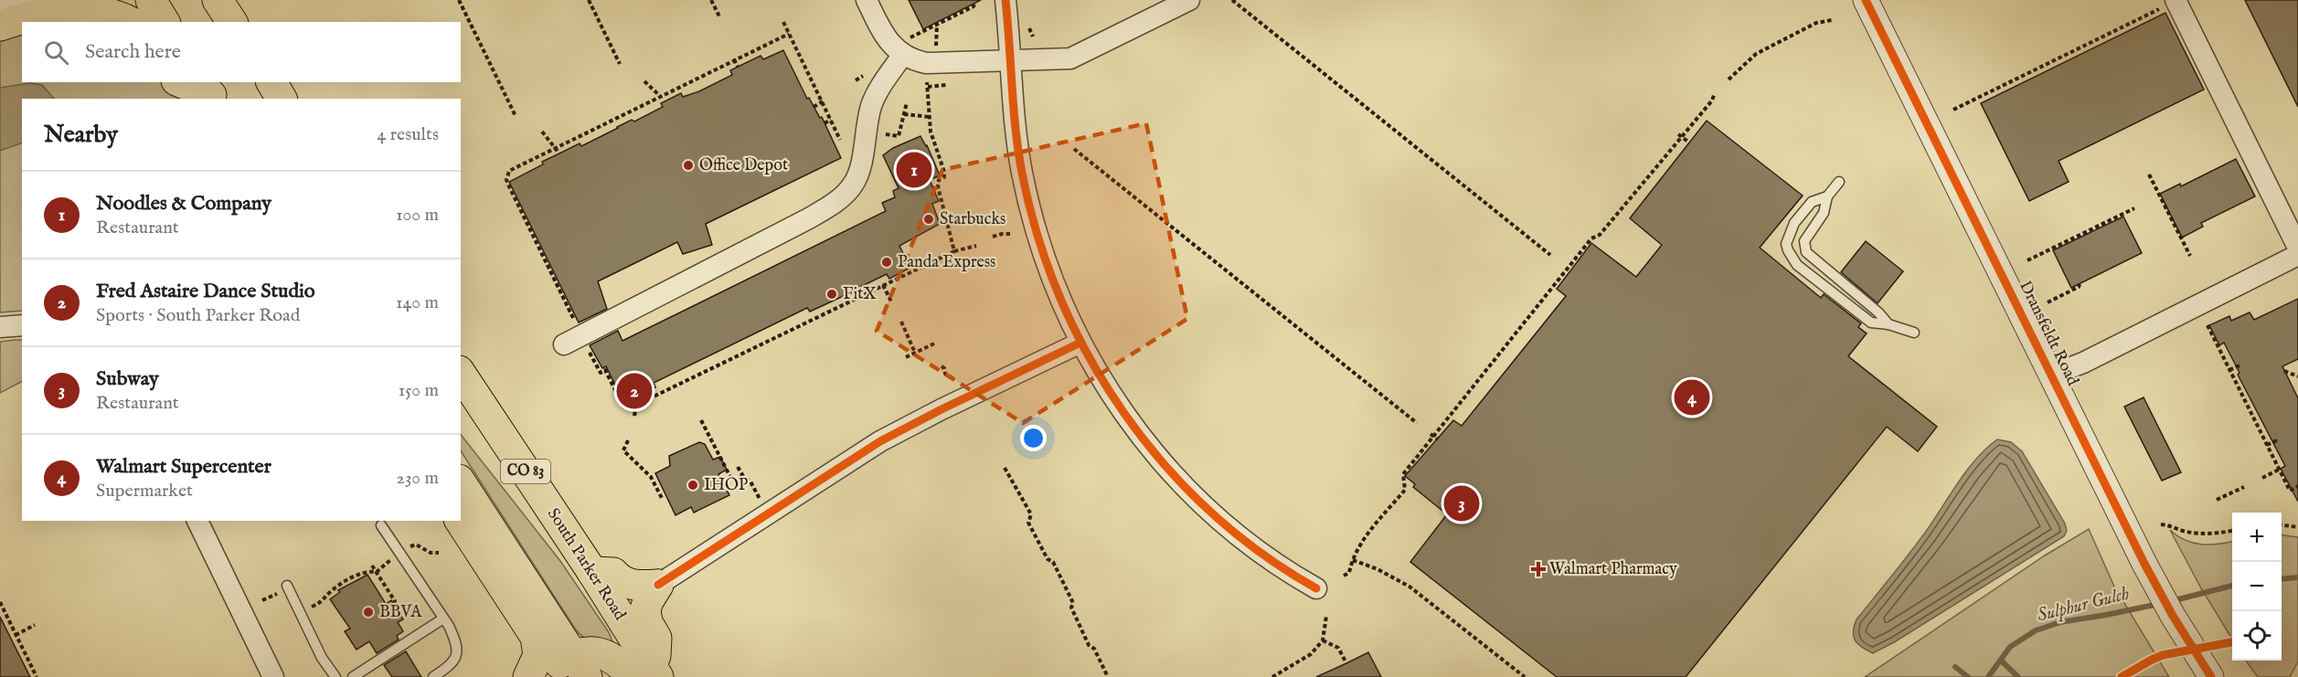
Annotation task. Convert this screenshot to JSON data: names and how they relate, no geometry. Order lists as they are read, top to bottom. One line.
{"streets":{"highway":["CO 83","South Parker Road"],"street":["Dransfeldt Road"]},"water":["Sulphur Gulch"],"places":{"other":["Office Depot","Starbucks","Panda Express","FitX","IHOP","BBVA"],"health":["Walmart Pharmacy"]},"page":{"search":"Search here","heading":["Nearby","4 results"],"pins":["1","2","4","3"],"list":[{"mark":"1","name":"Noodles & Company","note":"Restaurant","value":"100 m"},{"mark":"2","name":"Fred Astaire Dance Studio","note":"Sports · South Parker Road","value":"140 m"},{"mark":"3","name":"Subway","note":"Restaurant","value":"150 m"},{"mark":"4","name":"Walmart Supercenter","note":"Supermarket","value":"230 m"}],"map_buttons":["+","−"]}}
